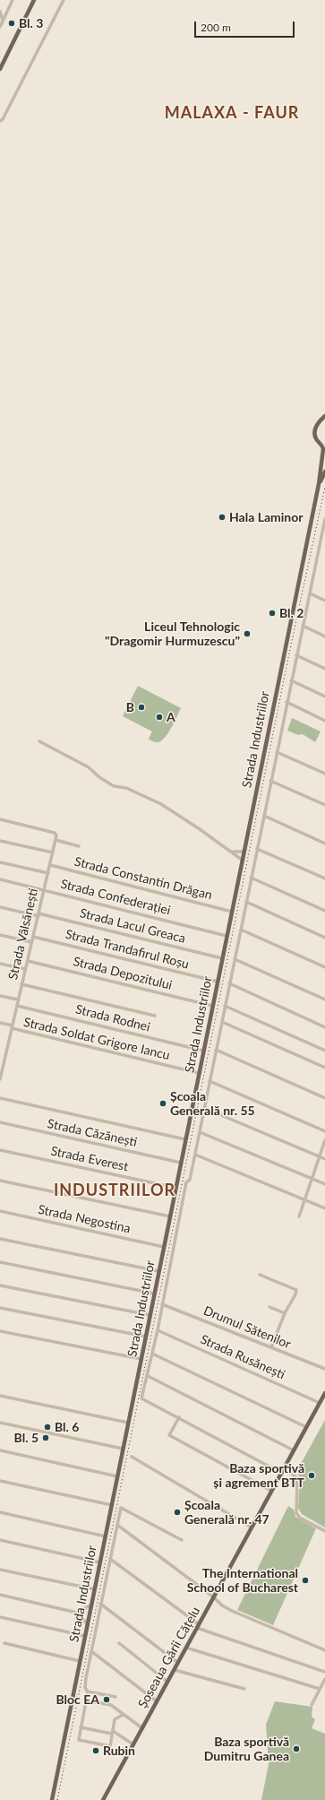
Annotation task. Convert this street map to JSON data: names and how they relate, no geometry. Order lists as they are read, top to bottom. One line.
{"streets":{"main road":["Strada Industriilor","Șoseaua Gării Cățelu"],"street":["Strada Constantin Drăgan","Strada Confederației","Strada Lacul Greaca","Strada Vâlsănești","Strada Trandafirul Roșu","Strada Depozitului","Strada Rodnei","Strada Soldat Grigore Iancu","Strada Căzănești","Strada Everest","Strada Negostina","Drumul Sătenilor","Strada Rusănești"]},"crossings":[["Strada Industriilor","Strada Constantin Drăgan"],["Strada Industriilor","Strada Confederației"],["Strada Industriilor","Strada Lacul Greaca"],["Strada Industriilor","Strada Trandafirul Roșu"],["Strada Industriilor","Strada Depozitului"],["Strada Industriilor","Strada Rodnei"],["Strada Industriilor","Strada Soldat Grigore Iancu"],["Strada Industriilor","Strada Căzănești"],["Strada Industriilor","Strada Everest"],["Strada Industriilor","Strada Negostina"],["Strada Constantin Drăgan","Strada Vâlsănești"],["Strada Confederației","Strada Vâlsănești"],["Strada Lacul Greaca","Strada Vâlsănești"],["Strada Vâlsănești","Strada Trandafirul Roșu"],["Strada Vâlsănești","Strada Depozitului"],["Strada Vâlsănești","Strada Rodnei"],["Strada Vâlsănești","Strada Soldat Grigore Iancu"],["Strada Rusănești","Șoseaua Gării Cățelu"]],"districts":["MALAXA - FAUR","INDUSTRIILOR"],"places":["Bl. 3","Hala Laminor","Bl. 2","Liceul Tehnologic \"Dragomir Hurmuzescu\"","B","A","Școala Generală nr. 55","Bl. 6","Bl. 5","Baza sportivă și agrement BTT","Școala Generală nr. 47","The International School of Bucharest","Bloc EA","Baza sportivă Dumitru Ganea","Rubin"],"scale_bar":"200 m"}
